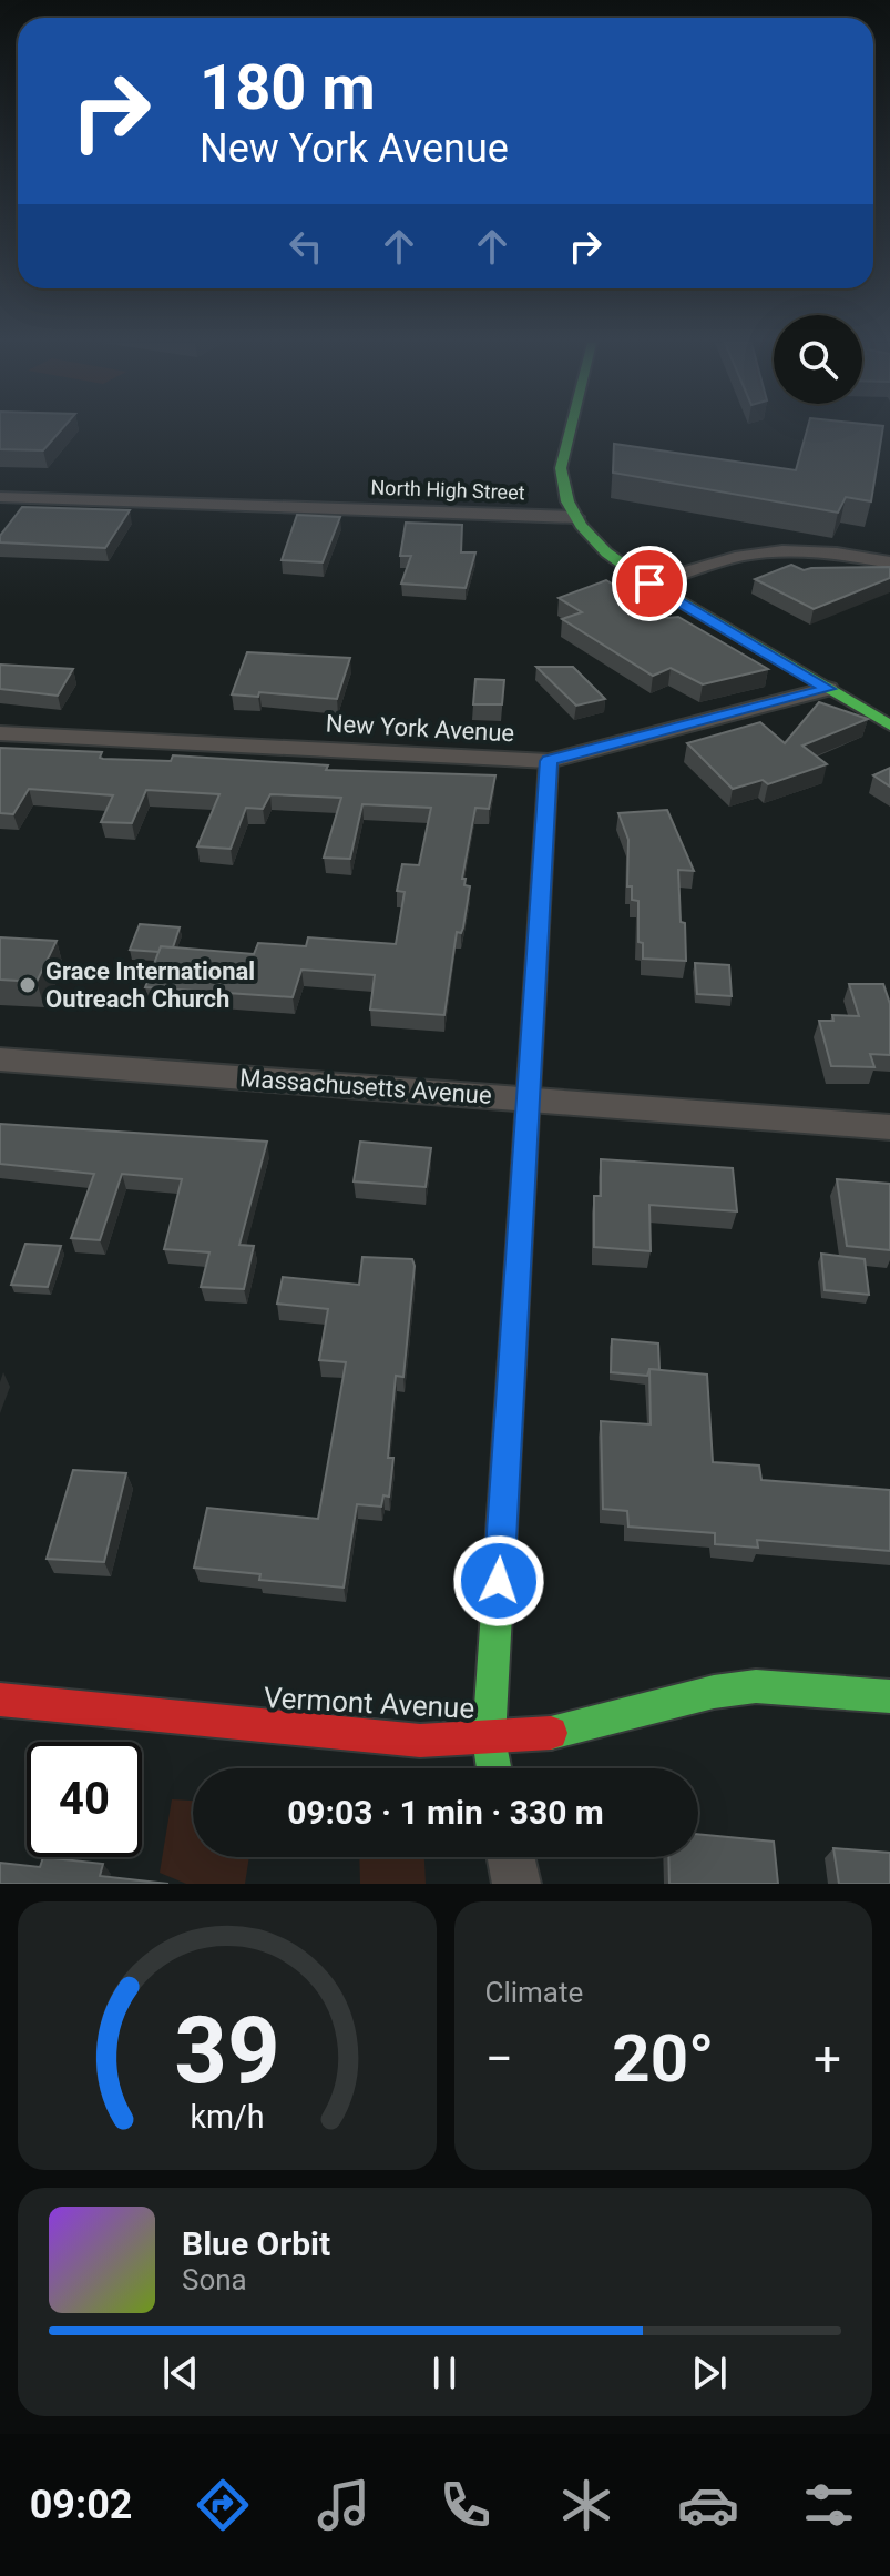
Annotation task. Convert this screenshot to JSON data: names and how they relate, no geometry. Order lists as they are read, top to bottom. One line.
{"streets":{"street":["North High Street","New York Avenue","Massachusetts Avenue","Vermont Avenue"]},"places":["Grace International Outreach Church"],"page":{"turn":["180 m","New York Avenue"],"limit":"40","trip":"09:03 · 1 min · 330 m","tile":"Climate","heat":["−","20°","+"],"song":["Blue Orbit","Sona"],"tabs":"09:02","gauge":["39","km/h"]}}
